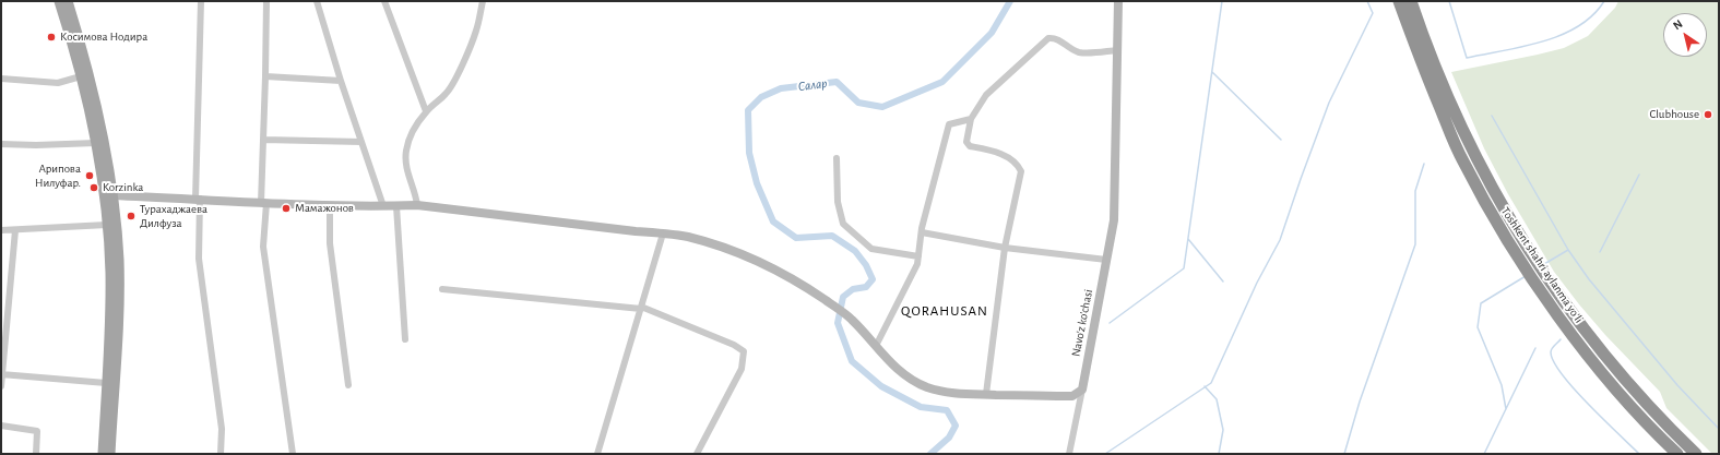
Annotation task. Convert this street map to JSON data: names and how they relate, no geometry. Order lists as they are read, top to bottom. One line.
{"streets":{"highway":["Toshkent shahri aylanma yoʻli"],"street":["Navo'z ko'chasi"]},"districts":["QORAHUSAN"],"water":["Салар"],"places":["Косимова Нодира","Clubhouse","Арипова Нилуфар.","Korzinka","Мамажонов","Турахаджаева Дилфуза"],"north":"top left"}
